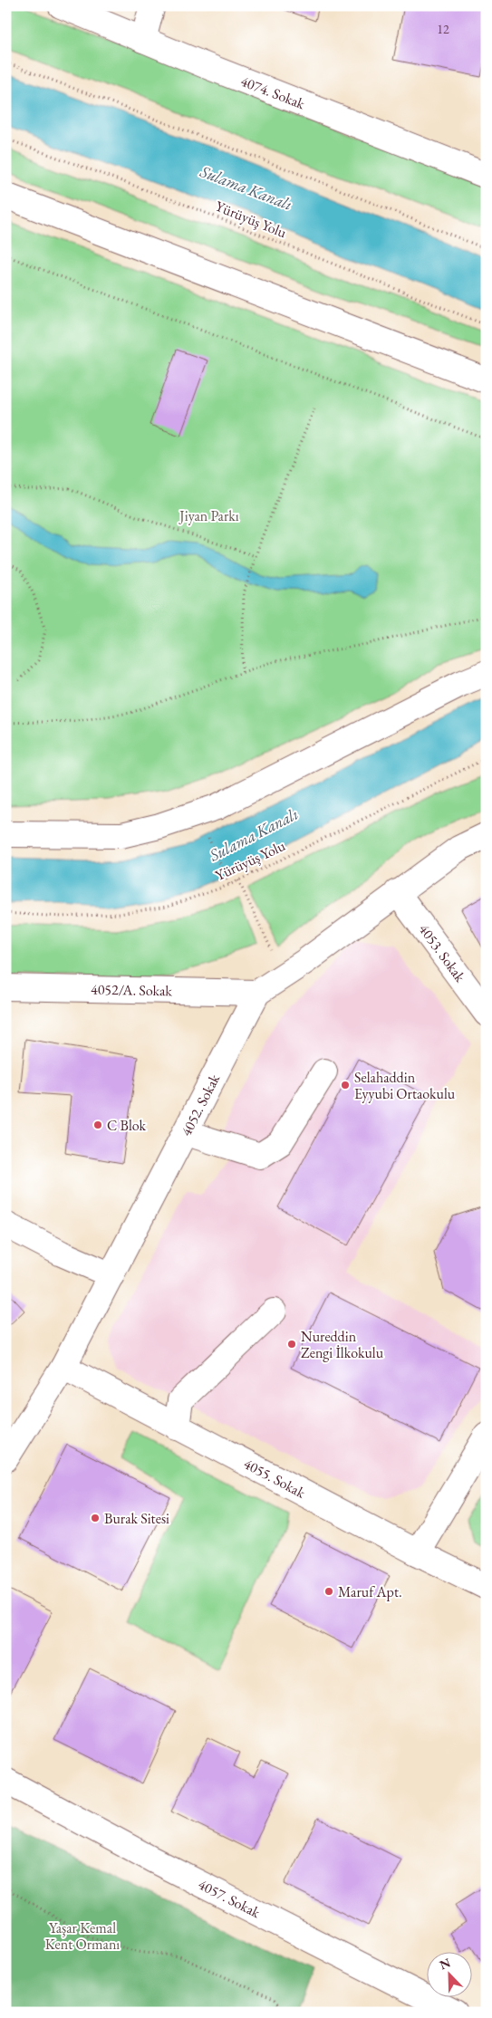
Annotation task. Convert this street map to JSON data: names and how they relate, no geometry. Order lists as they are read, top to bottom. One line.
{"streets":{"street":["4074. Sokak","4053. Sokak","4052/A. Sokak","4052. Sokak","4055. Sokak","4057. Sokak"],"path":["Yürüyüş Yolu"]},"crossings":[["4052/A. Sokak","4052. Sokak"],["4052. Sokak","4055. Sokak"]],"water":["Sulama Kanalı"],"parks":["Jiyan Parkı","Yaşar Kemal Kent Ormanı"],"places":["Selahaddin Eyyubi Ortaokulu","C Blok","Nureddin Zengi İlkokulu","Burak Sitesi","Maruf Apt."],"house_numbers":["12"],"north":"top left"}
